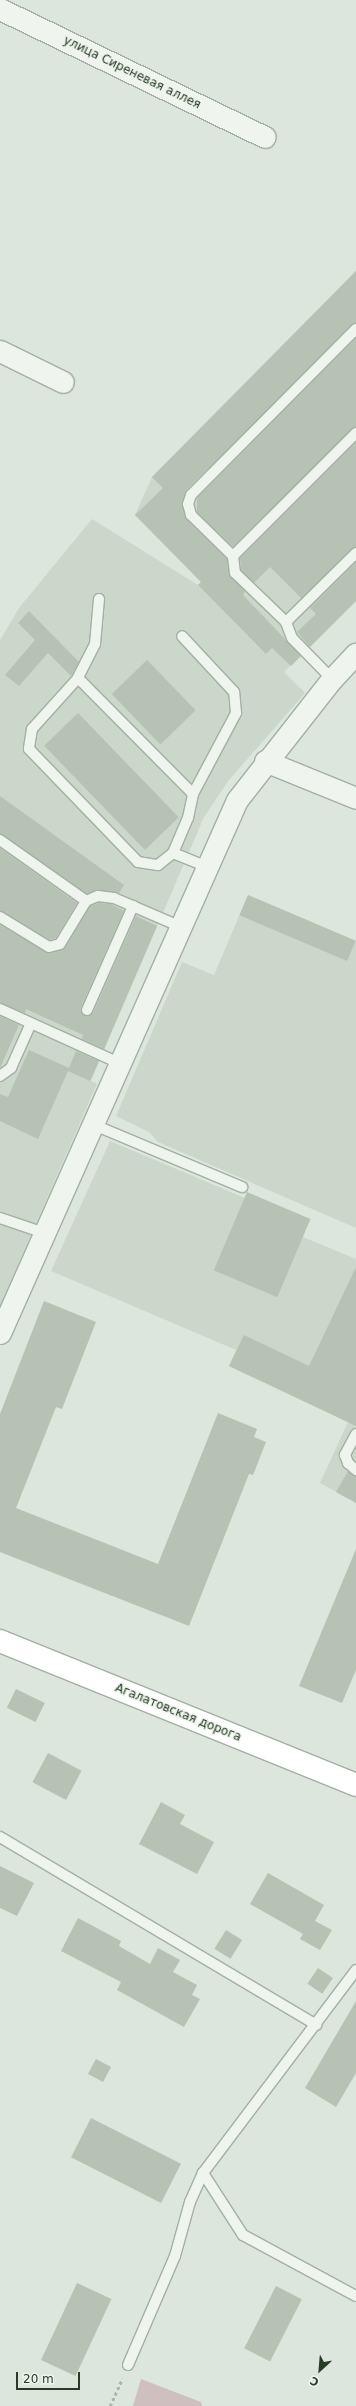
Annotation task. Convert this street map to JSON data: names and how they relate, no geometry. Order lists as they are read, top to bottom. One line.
{"streets":{"main road":["Агалатовская дорога"],"street":["улица Сиреневая аллея"]},"scale_bar":"20 m","north":"bottom left"}
